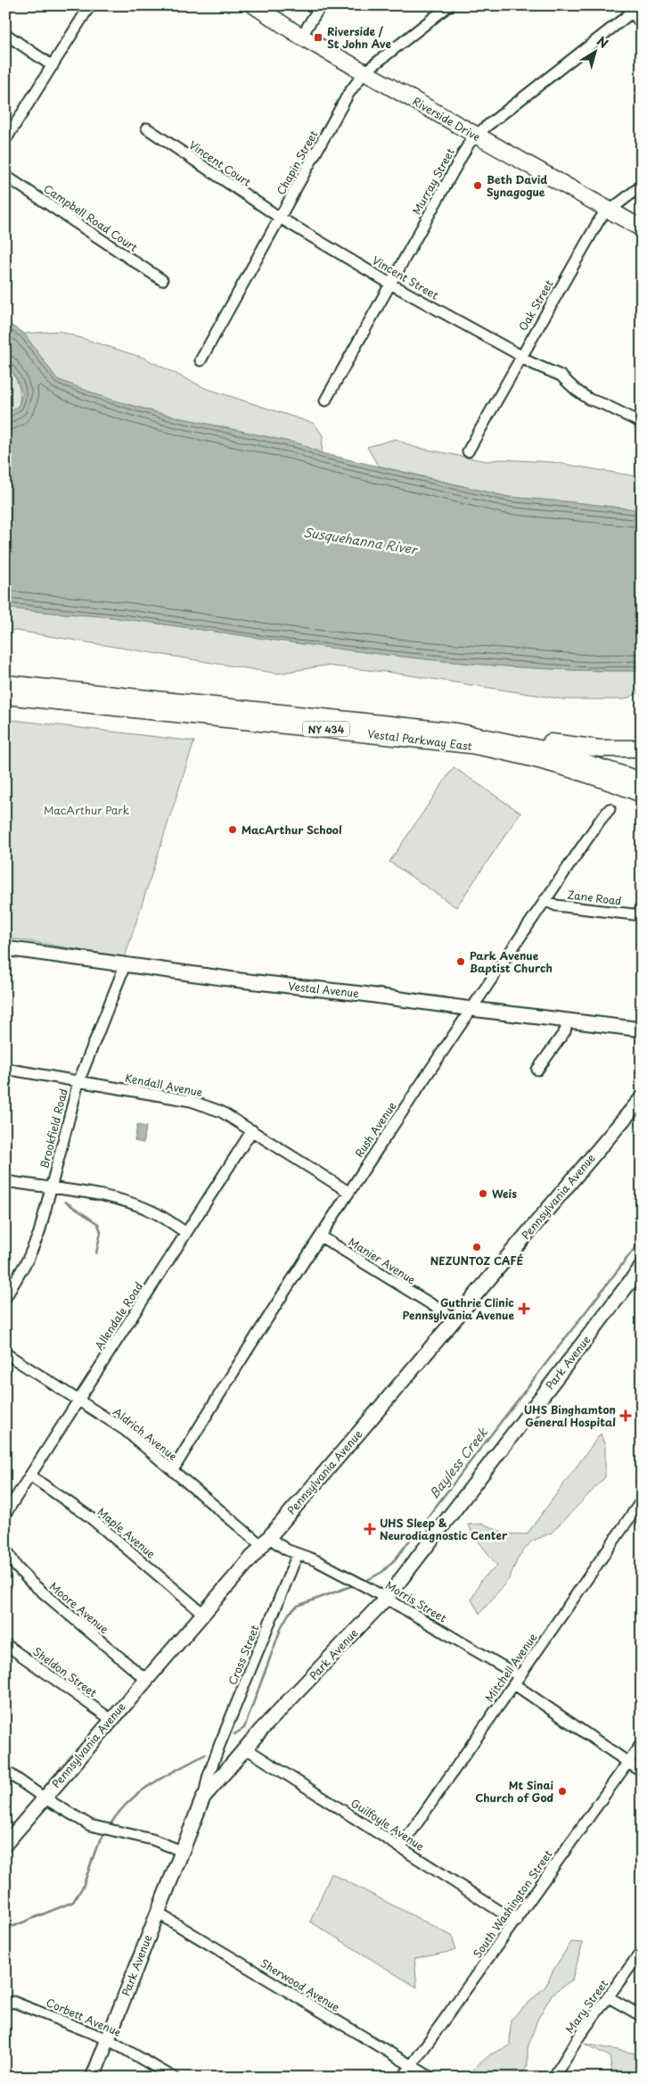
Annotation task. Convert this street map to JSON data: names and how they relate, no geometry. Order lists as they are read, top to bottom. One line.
{"streets":{"main road":["Riverside Drive","NY 434","Vestal Parkway East"],"street":["Chapin Street","Vincent Court","Murray Street","Campbell Road Court","Vincent Street","Oak Street","Zane Road","Vestal Avenue","Kendall Avenue","Brookfield Road","Rush Avenue","Pennsylvania Avenue","Manier Avenue","Allendale Road","Park Avenue","Aldrich Avenue","Maple Avenue","Morris Street","Moore Avenue","Cross Street","Mitchell Avenue","Sheldon Street","Guilfoyle Avenue","South Washington Street","Sherwood Avenue","Mary Street","Corbett Avenue"]},"crossings":[["Riverside Drive","Chapin Street"],["Riverside Drive","Murray Street"],["Riverside Drive","Oak Street"],["Chapin Street","Vincent Court"],["Chapin Street","Vincent Street"],["Vincent Court","Vincent Street"],["Murray Street","Vincent Street"],["Vincent Street","Oak Street"],["Zane Road","Rush Avenue"],["Vestal Avenue","Brookfield Road"],["Vestal Avenue","Rush Avenue"],["Kendall Avenue","Brookfield Road"],["Kendall Avenue","Rush Avenue"],["Kendall Avenue","Allendale Road"],["Rush Avenue","Manier Avenue"],["Rush Avenue","Aldrich Avenue"],["Pennsylvania Avenue","Manier Avenue"],["Pennsylvania Avenue","Aldrich Avenue"],["Pennsylvania Avenue","Maple Avenue"],["Pennsylvania Avenue","Moore Avenue"],["Pennsylvania Avenue","Sheldon Street"],["Allendale Road","Aldrich Avenue"],["Allendale Road","Maple Avenue"],["Park Avenue","Morris Street"],["Park Avenue","Cross Street"],["Park Avenue","Guilfoyle Avenue"],["Park Avenue","Sherwood Avenue"],["Park Avenue","Corbett Avenue"],["Morris Street","Cross Street"],["Morris Street","Mitchell Avenue"],["Morris Street","South Washington Street"],["Mitchell Avenue","Guilfoyle Avenue"],["Guilfoyle Avenue","South Washington Street"],["South Washington Street","Sherwood Avenue"]],"water":["Susquehanna River","Bayless Creek"],"parks":["MacArthur Park"],"places":{"transit":["Riverside / St John Ave"],"other":["Beth David Synagogue","MacArthur School","Park Avenue Baptist Church","Weis","NEZUNTOZ CAFÉ","Mt Sinai Church of God"],"health":["Guthrie Clinic Pennsylvania Avenue","UHS Binghamton General Hospital","UHS Sleep & Neurodiagnostic Center"]},"north":"top right"}
